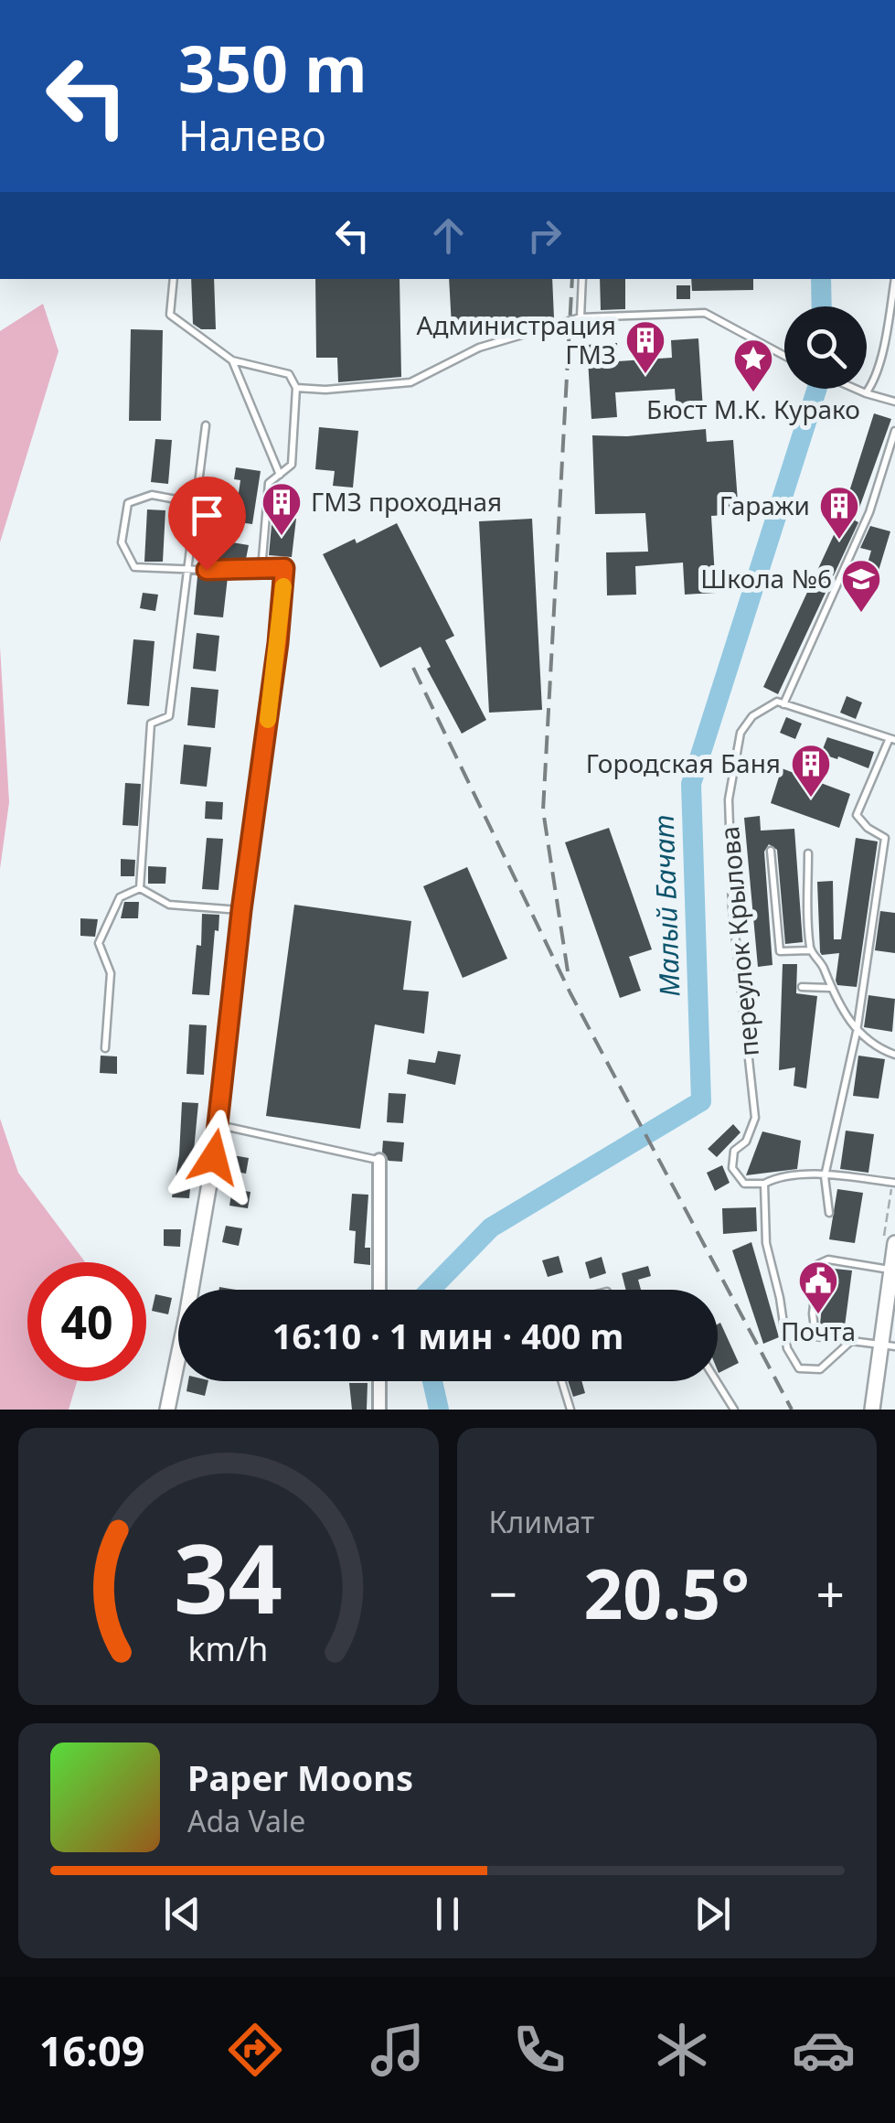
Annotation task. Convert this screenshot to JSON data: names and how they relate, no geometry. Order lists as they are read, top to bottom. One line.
{"streets":{"lane":["переулок Крылова"]},"water":["Малый Бачат"],"places":{"building":["Администрация ГМЗ","ГМЗ проходная","Гаражи","Городская Баня"],"place":["Бюст М.К. Курако"],"school or university":["Школа №6"],"public building":["Почта"]},"page":{"turn":["350 m","Налево"],"limit":"40","trip":"16:10 · 1 мин · 400 m","tile":"Климат","heat":["−","20.5°","+"],"song":["Paper Moons","Ada Vale"],"tabs":"16:09","gauge":["34","km/h"]}}
